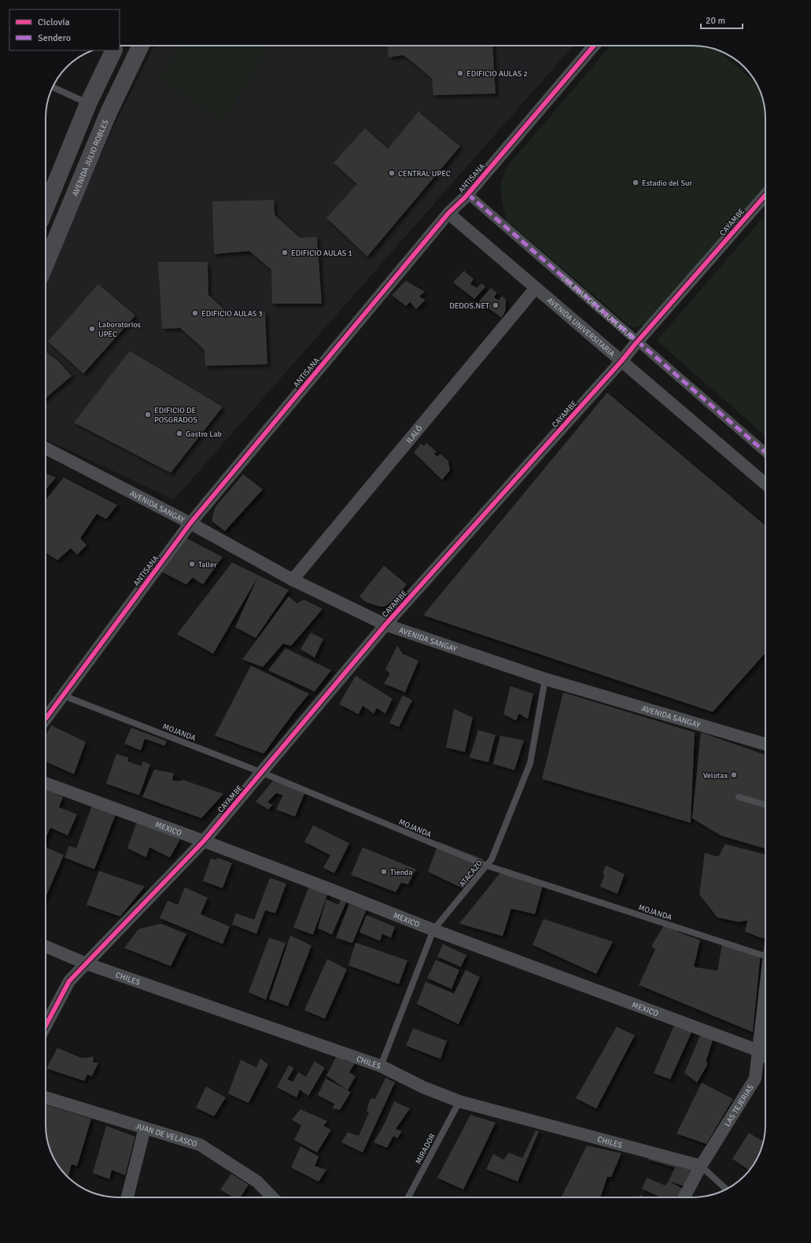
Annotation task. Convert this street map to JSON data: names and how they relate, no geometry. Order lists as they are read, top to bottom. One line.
{"streets":{"main road":["AVENIDA JULIO ROBLES"],"street":["ANTISANA","CAYAMBE","BULEVAR DE LA JUVENTUD","AVENIDA UNIVERSITARIA","ILALÓ","AVENIDA SANGAY","MEXICO","CHILES","LAS TEJERIAS","JUAN DE VELASCO"],"lane":["MOJANDA","ATACAZO","MIRADOR"]},"crossings":[["ANTISANA","BULEVAR DE LA JUVENTUD"],["ANTISANA","AVENIDA UNIVERSITARIA"],["ANTISANA","AVENIDA SANGAY"],["ANTISANA","MOJANDA"],["CAYAMBE","BULEVAR DE LA JUVENTUD"],["CAYAMBE","AVENIDA UNIVERSITARIA"],["CAYAMBE","AVENIDA SANGAY"],["CAYAMBE","MOJANDA"],["CAYAMBE","MEXICO"],["CAYAMBE","CHILES"],["AVENIDA UNIVERSITARIA","ILALÓ"],["ILALÓ","AVENIDA SANGAY"],["AVENIDA SANGAY","ATACAZO"],["MOJANDA","ATACAZO"],["MEXICO","ATACAZO"],["MEXICO","LAS TEJERIAS"],["ATACAZO","CHILES"],["CHILES","LAS TEJERIAS"],["CHILES","MIRADOR"]],"places":["EDIFICIO AULAS 2","CENTRAL UPEC","Estadio del Sur","EDIFICIO AULAS 1","DEDOS.NET","EDIFICIO AULAS 3","Laboratorios UPEC","EDIFICIO DE POSGRADOS","Gastro Lab","Taller","Velotax","Tienda"],"legend":["Ciclovía","Sendero"],"scale_bar":"20 m"}
